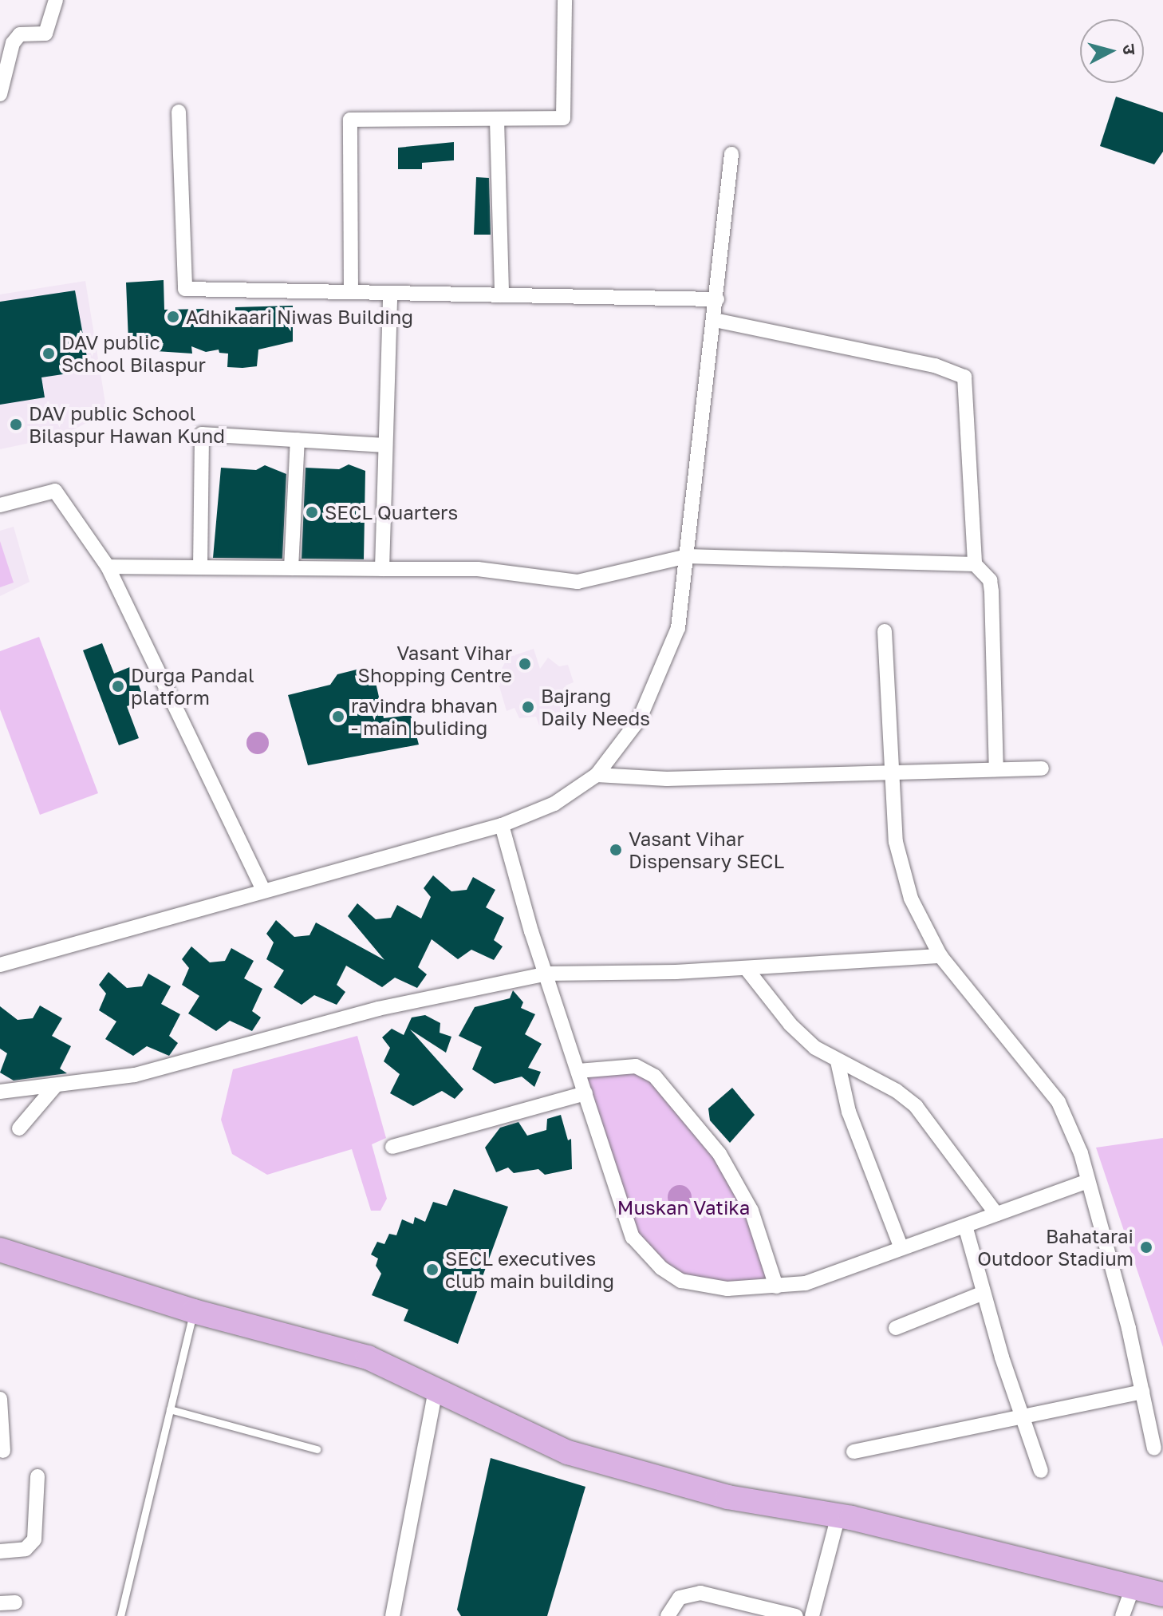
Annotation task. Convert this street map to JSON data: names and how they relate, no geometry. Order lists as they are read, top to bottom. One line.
{"parks":["Muskan Vatika"],"places":["Adhikaari Niwas Building","DAV public School Bilaspur","DAV public School Bilaspur Hawan Kund","SECL Quarters","Vasant Vihar Shopping Centre","Durga Pandal platform","Bajrang Daily Needs","ravindra bhavan - main buliding","Vasant Vihar Dispensary SECL","Bahatarai Outdoor Stadium","SECL executives club main building"],"north":"right"}
